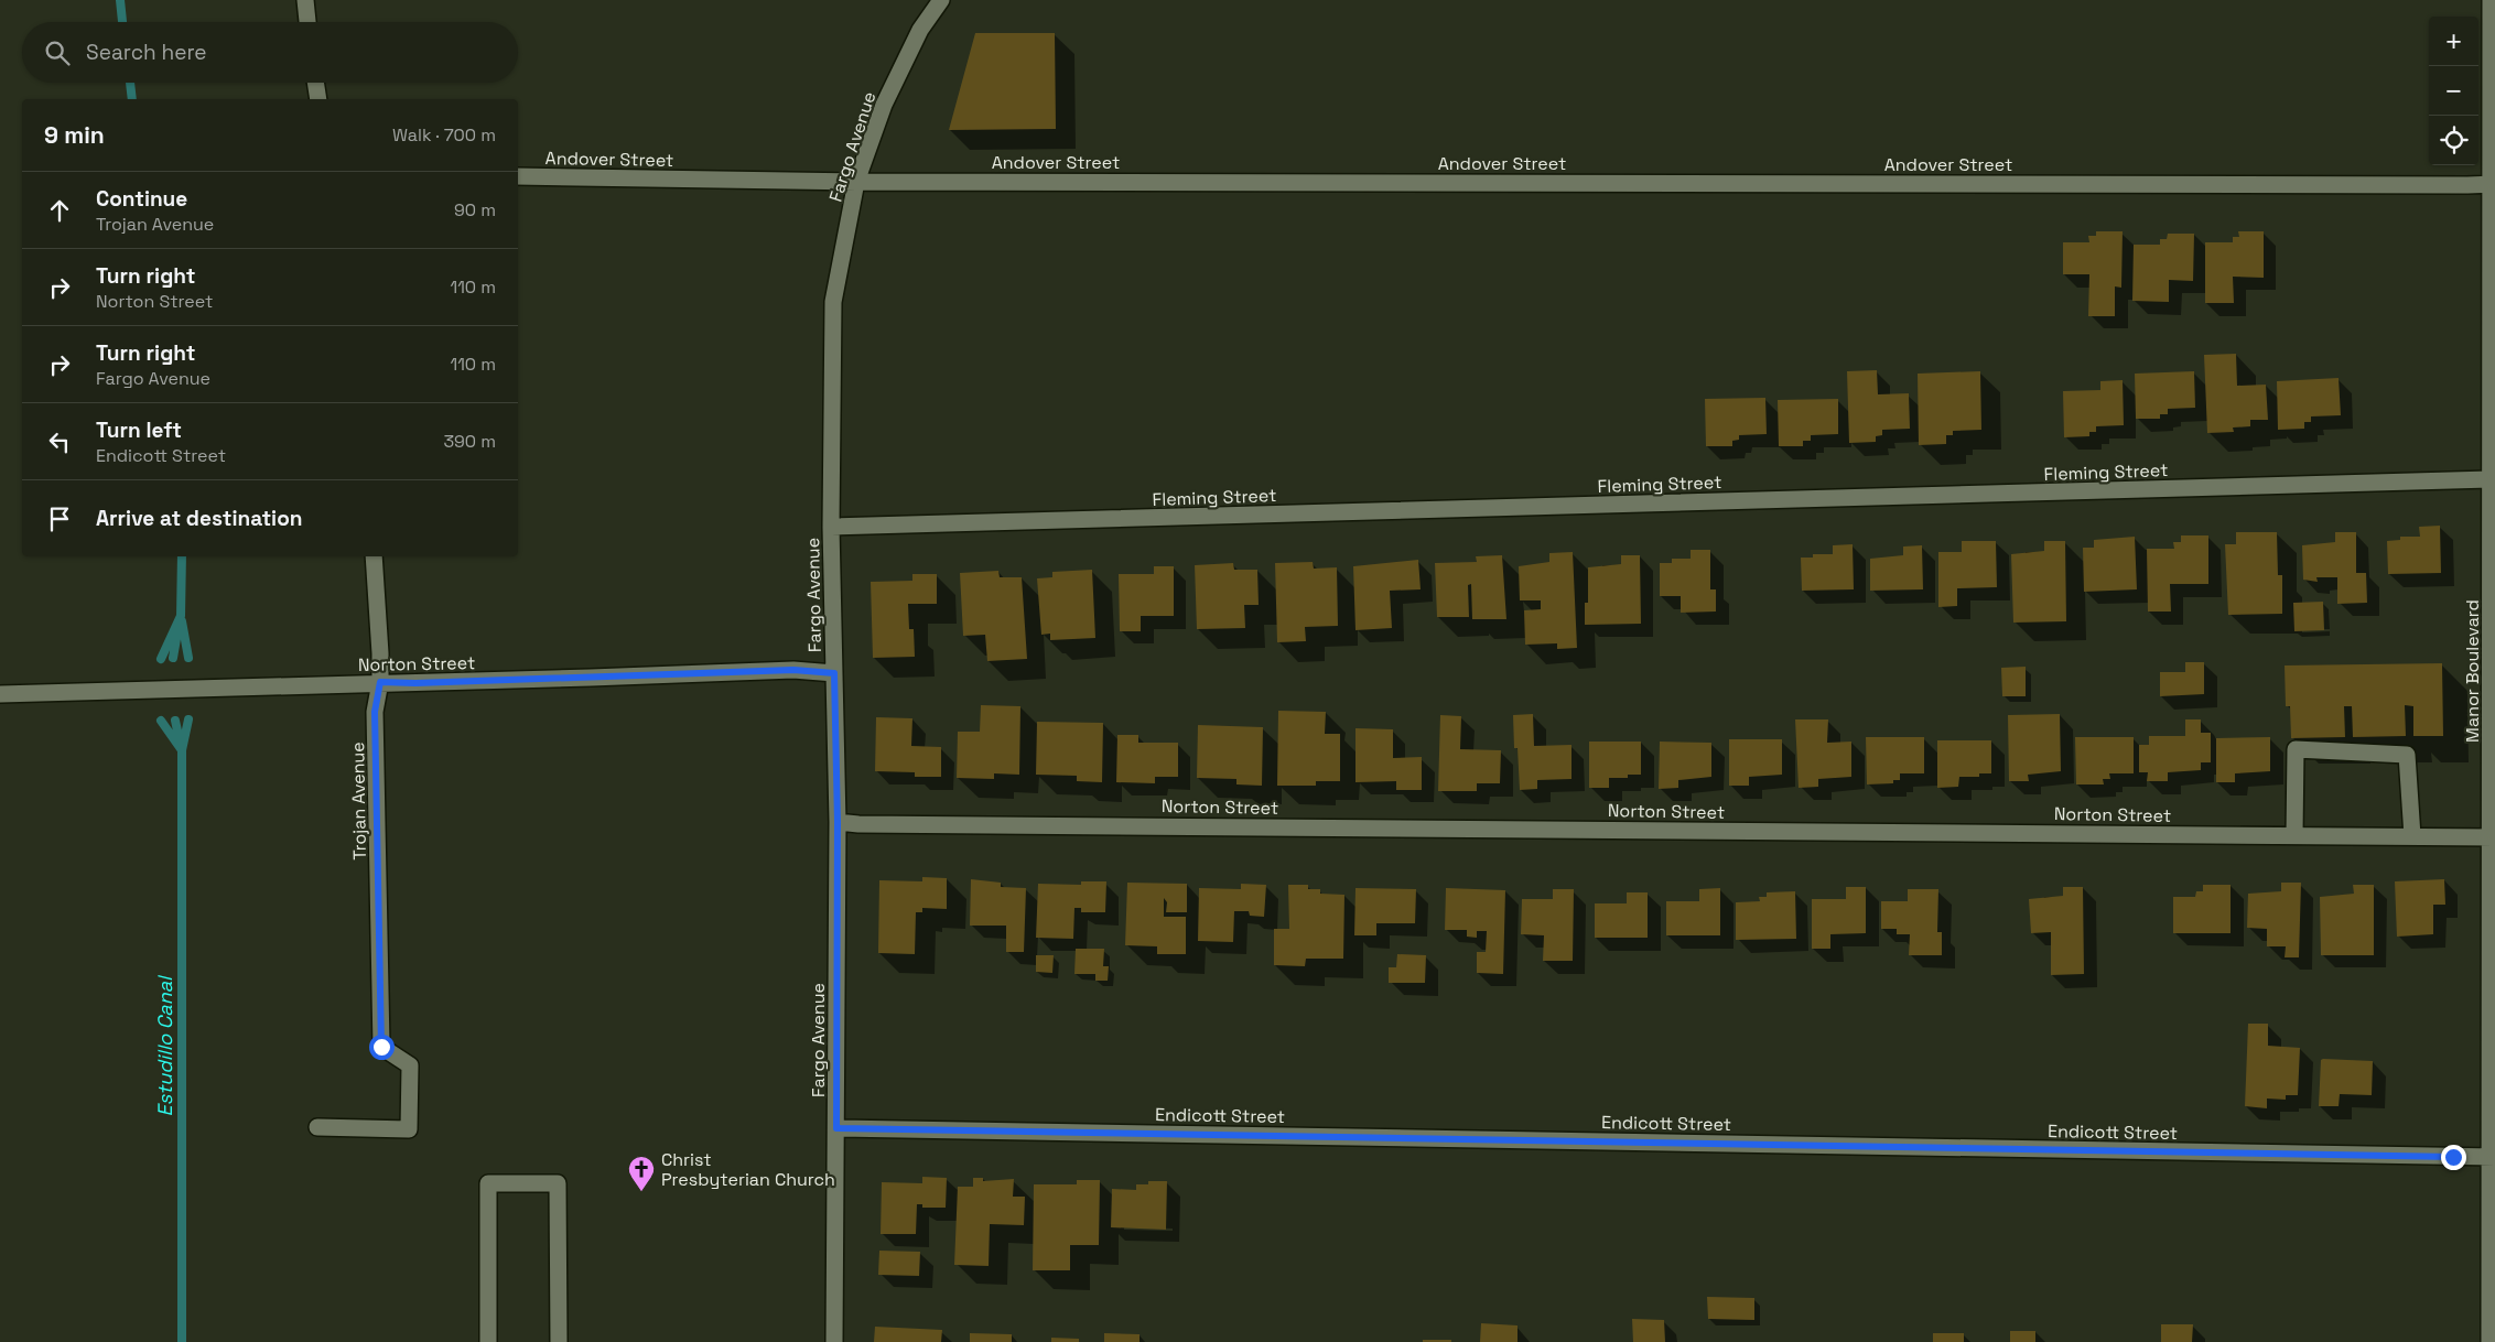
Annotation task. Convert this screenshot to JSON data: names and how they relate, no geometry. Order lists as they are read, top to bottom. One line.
{"streets":{"street":["Fargo Avenue","Andover Street","Fleming Street","Norton Street","Manor Boulevard","Trojan Avenue","Endicott Street"]},"crossings":[["Fargo Avenue","Andover Street"],["Fargo Avenue","Fleming Street"],["Fargo Avenue","Norton Street"],["Fargo Avenue","Endicott Street"],["Andover Street","Manor Boulevard"],["Fleming Street","Manor Boulevard"],["Norton Street","Manor Boulevard"],["Norton Street","Trojan Avenue"],["Manor Boulevard","Endicott Street"]],"water":["Estudillo Canal"],"places":{"church":["Christ Presbyterian Church"]},"page":{"map_buttons":["+","−"],"search":"Search here","heading":["9 min","Walk · 700 m"],"list":[["Continue","Trojan Avenue","90 m"],["Turn right","Norton Street","110 m"],["Turn right","Fargo Avenue","110 m"],["Turn left","Endicott Street","390 m"],"Arrive at destination"]}}
